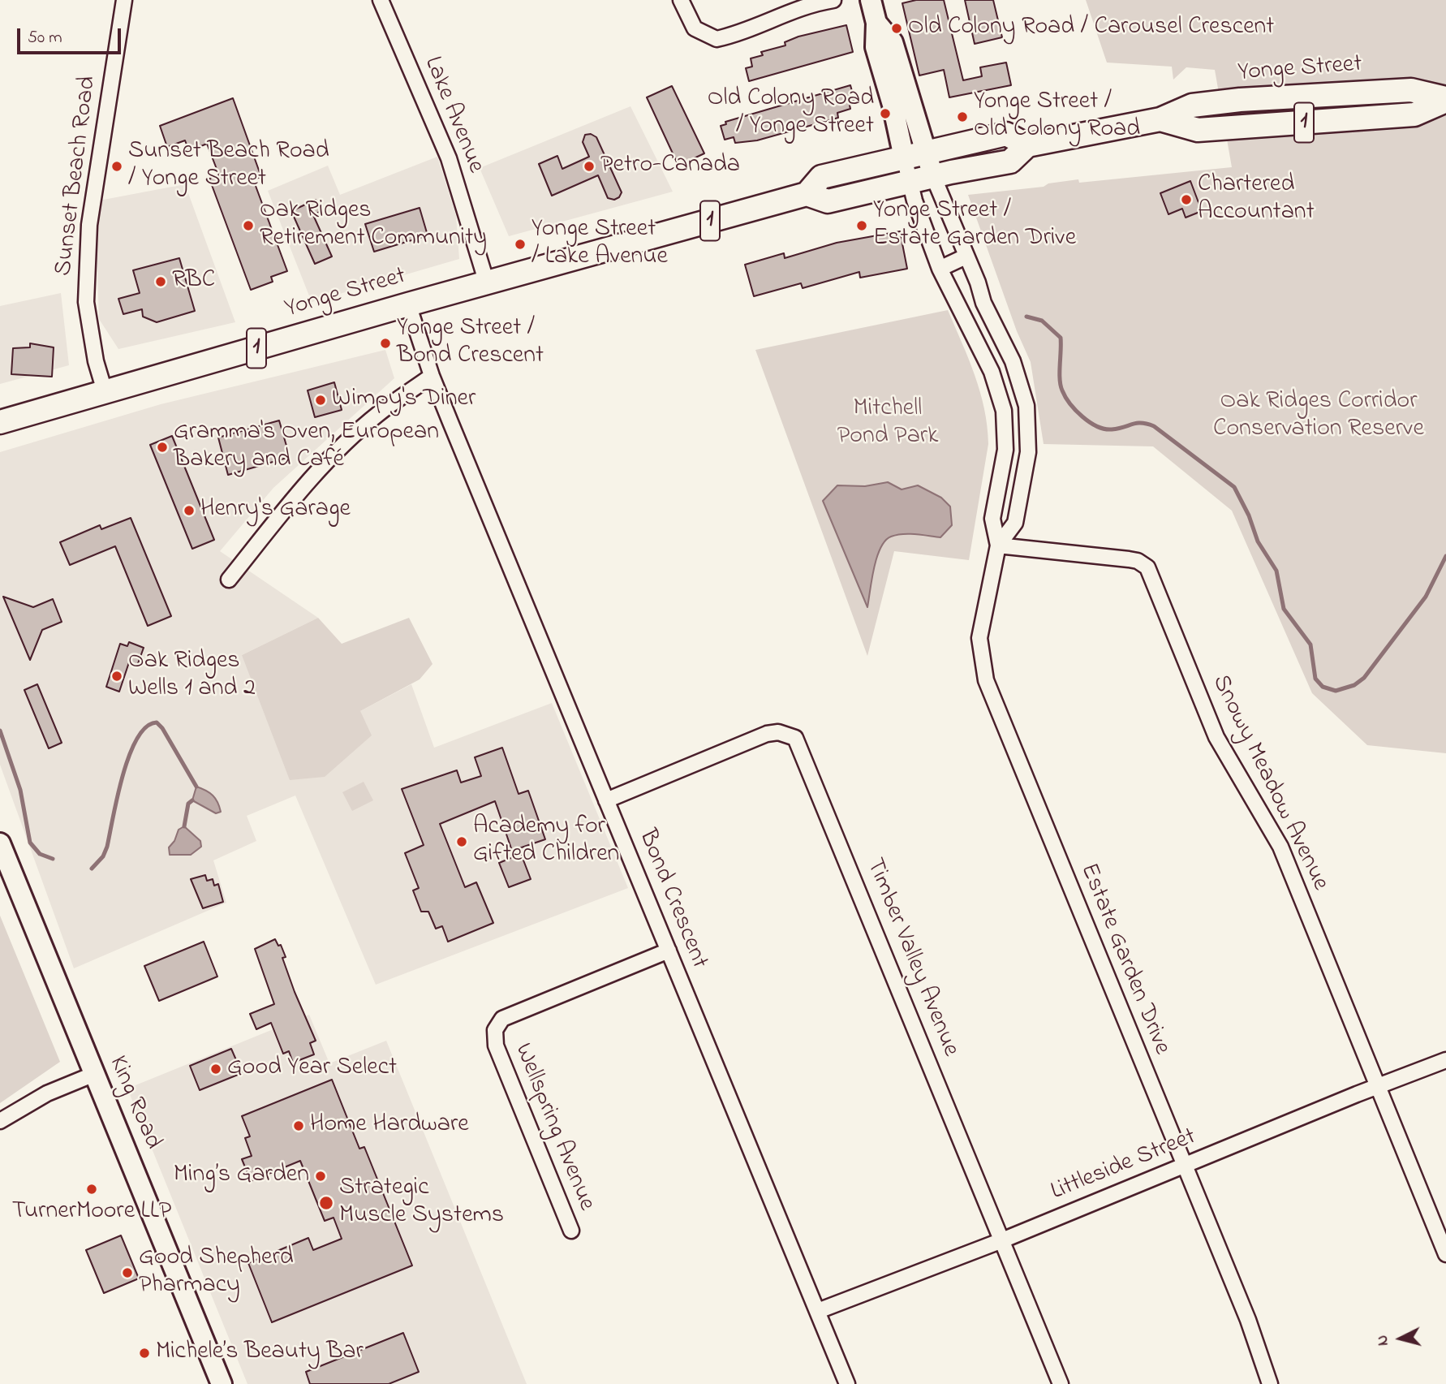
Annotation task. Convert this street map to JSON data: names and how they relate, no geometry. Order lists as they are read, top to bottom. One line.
{"streets":{"main road":["Yonge Street","1","King Road"],"street":["Lake Avenue","Sunset Beach Road","Snowy Meadow Avenue","Bond Crescent","Timber Valley Avenue","Estate Garden Drive","Wellspring Avenue","Littleside Street"]},"crossings":[["Yonge Street","Lake Avenue"],["Yonge Street","Sunset Beach Road"],["Yonge Street","Bond Crescent"],["Yonge Street","Estate Garden Drive"],["Snowy Meadow Avenue","Estate Garden Drive"],["Snowy Meadow Avenue","Littleside Street"],["Bond Crescent","Timber Valley Avenue"],["Bond Crescent","Wellspring Avenue"],["Bond Crescent","Littleside Street"],["Timber Valley Avenue","Littleside Street"],["Estate Garden Drive","Littleside Street"]],"parks":["Oak Ridges Corridor Conservation Reserve","Mitchell Pond Park"],"places":["Old Colony Road / Carousel Crescent","Old Colony Road / Yonge Street","Yonge Street / Old Colony Road","Sunset Beach Road / Yonge Street","Petro-Canada","Chartered Accountant","Oak Ridges Retirement Community","Yonge Street / Estate Garden Drive","Yonge Street / Lake Avenue","RBC","Yonge Street / Bond Crescent","Wimpy's Diner","Gramma's Oven, European Bakery and Café","Henry's Garage","Oak Ridges Wells 1 and 2","Academy for Gifted Children","Good Year Select","Home Hardware","Ming’s Garden","TurnerMoore LLP","Strategic Muscle Systems","Good Shepherd Pharmacy","Michele’s Beauty Bar"],"scale_bar":"50 m","north":"left"}
